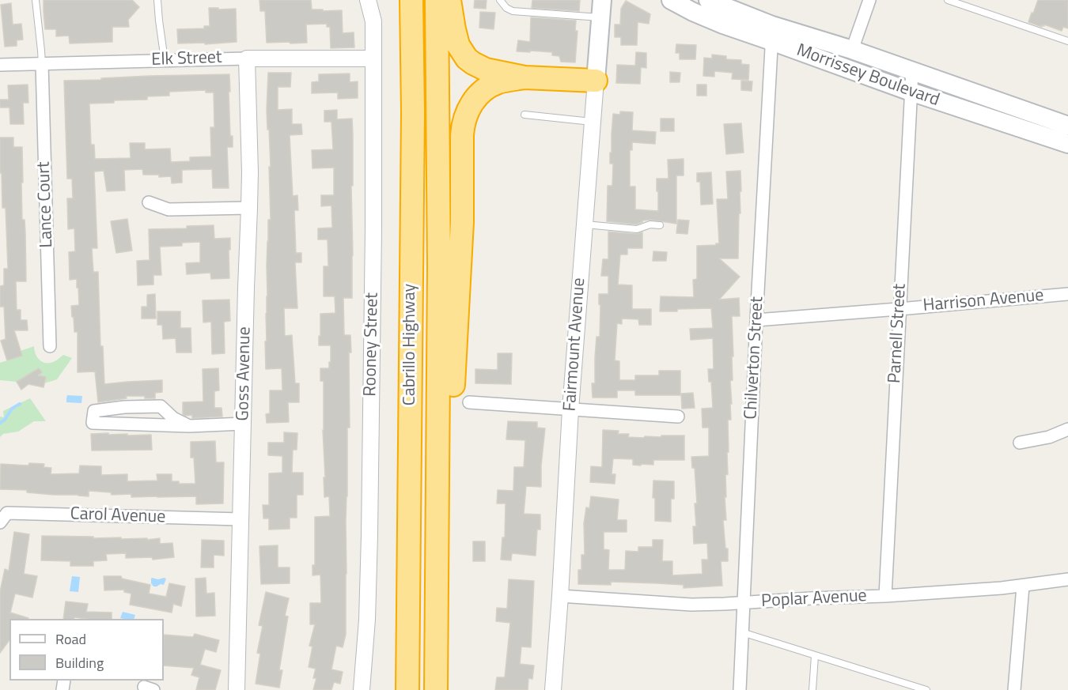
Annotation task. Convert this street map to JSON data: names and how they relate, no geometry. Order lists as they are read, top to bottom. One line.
{"streets":{"highway":["Cabrillo Highway"],"main road":["Morrissey Boulevard","Fairmount Avenue"],"street":["Elk Street","Lance Court","Harrison Avenue","Parnell Street","Rooney Street","Chilverton Street","Goss Avenue","Carol Avenue","Poplar Avenue"]},"crossings":[["Elk Street","Lance Court"],["Elk Street","Rooney Street"],["Elk Street","Goss Avenue"],["Morrissey Boulevard","Parnell Street"],["Morrissey Boulevard","Chilverton Street"],["Harrison Avenue","Parnell Street"],["Harrison Avenue","Chilverton Street"],["Parnell Street","Poplar Avenue"],["Fairmount Avenue","Poplar Avenue"],["Chilverton Street","Poplar Avenue"],["Goss Avenue","Carol Avenue"]],"legend":["Road","Building"]}
